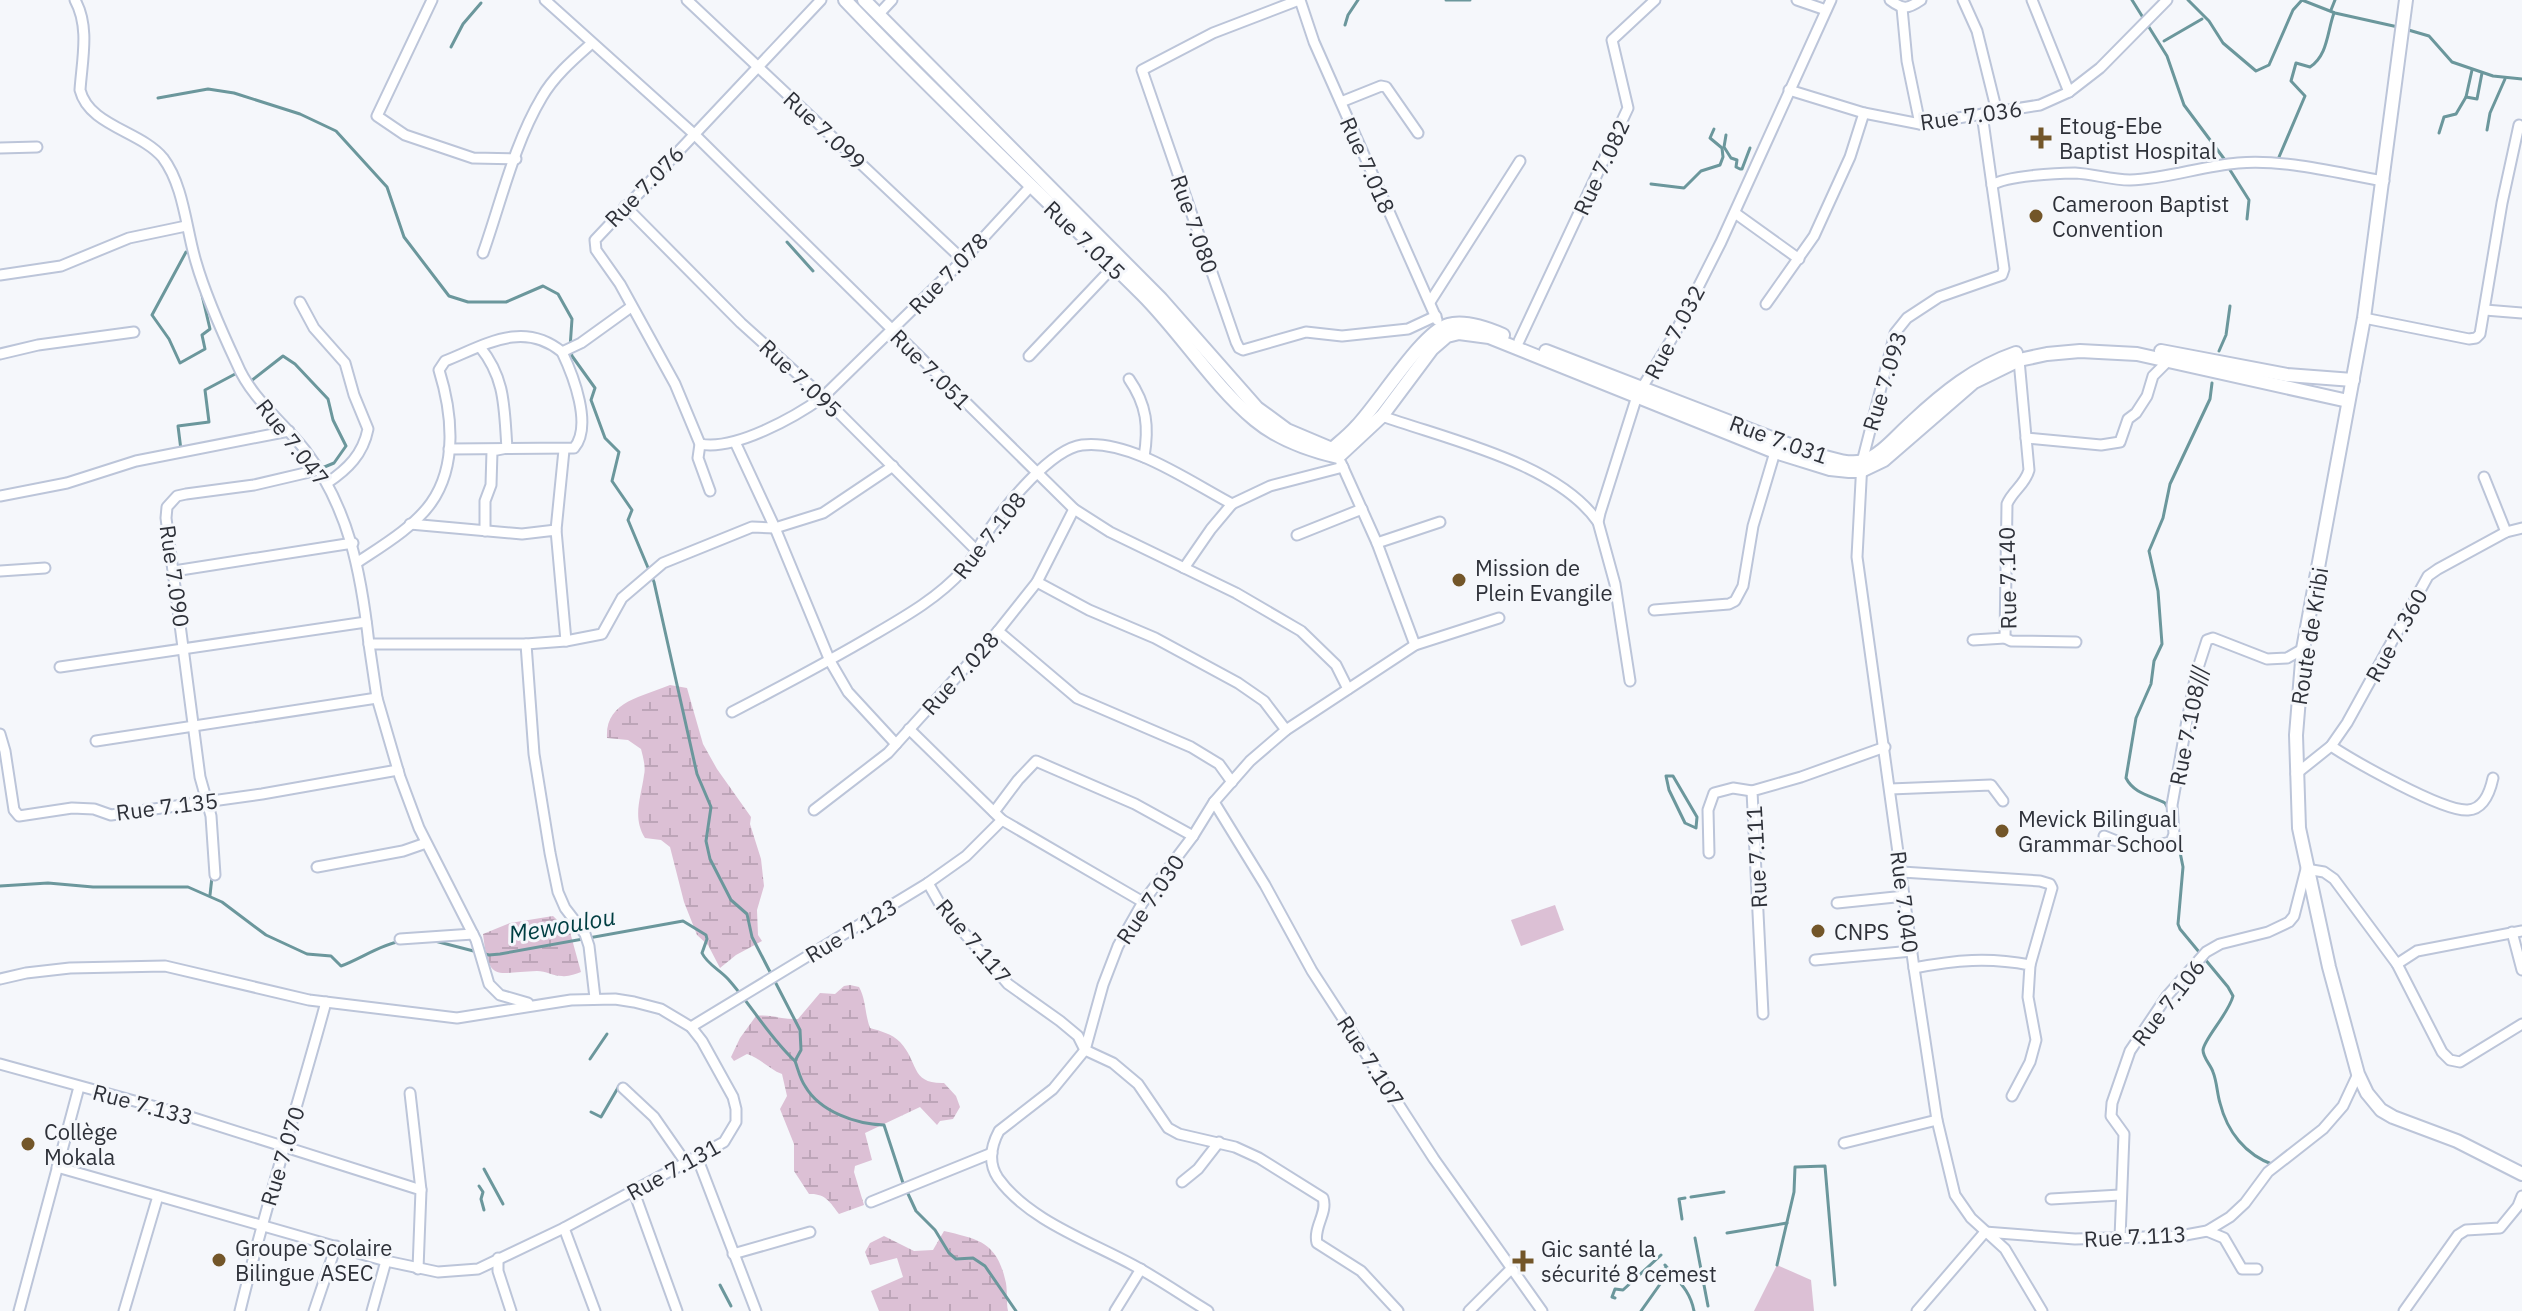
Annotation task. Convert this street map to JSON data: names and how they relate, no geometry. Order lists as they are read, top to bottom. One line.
{"streets":{"main road":["Rue 7.015","Rue 7.031","Route de Kribi"],"street":["Rue 7.036","Rue 7.099","Rue 7.018","Rue 7.082","Rue 7.076","Rue 7.080","Rue 7.078","Rue 7.032","Rue 7.051","Rue 7.095","Rue 7.093","Rue 7.047","Rue 7.108","Rue 7.090","Rue 7.140","Rue 7.360","Rue 7.028","Rue 7.108///","Rue 7.135","Rue 7.111","Rue 7.030","Rue 7.040","Rue 7.123","Rue 7.117","Rue 7.106","Rue 7.107","Rue 7.133","Rue 7.070","Rue 7.131","Rue 7.113"]},"crossings":[["Rue 7.036","Rue 7.032"],["Rue 7.099","Rue 7.076"],["Rue 7.099","Rue 7.078"],["Rue 7.018","Rue 7.080"],["Rue 7.018","Rue 7.031"],["Rue 7.082","Rue 7.031"],["Rue 7.076","Rue 7.078"],["Rue 7.076","Rue 7.051"],["Rue 7.076","Rue 7.095"],["Rue 7.080","Rue 7.031"],["Rue 7.015","Rue 7.078"],["Rue 7.015","Rue 7.031"],["Rue 7.078","Rue 7.051"],["Rue 7.078","Rue 7.095"],["Rue 7.032","Rue 7.031"],["Rue 7.051","Rue 7.108"],["Rue 7.051","Rue 7.028"],["Rue 7.051","Rue 7.030"],["Rue 7.095","Rue 7.108"],["Rue 7.093","Rue 7.031"],["Rue 7.093","Rue 7.040"],["Rue 7.031","Rue 7.040"],["Rue 7.047","Rue 7.090"],["Rue 7.047","Rue 7.135"],["Rue 7.047","Rue 7.131"],["Rue 7.090","Rue 7.135"],["Rue 7.360","Route de Kribi"],["Route de Kribi","Rue 7.108///"],["Route de Kribi","Rue 7.106"],["Route de Kribi","Rue 7.113"],["Rue 7.111","Rue 7.040"],["Rue 7.030","Rue 7.123"],["Rue 7.030","Rue 7.117"],["Rue 7.030","Rue 7.107"],["Rue 7.040","Rue 7.113"],["Rue 7.123","Rue 7.117"],["Rue 7.123","Rue 7.131"],["Rue 7.106","Rue 7.113"],["Rue 7.133","Rue 7.070"],["Rue 7.070","Rue 7.131"]],"water":["Mewoulou"],"places":{"health":["Etoug-Ebe Baptist Hospital","Gic santé la sécurité 8 cemest"],"other":["Cameroon Baptist Convention","Mission de Plein Evangile","Mevick Bilingual Grammar School","CNPS","Collège Mokala","Groupe Scolaire Bilingue ASEC"]}}
